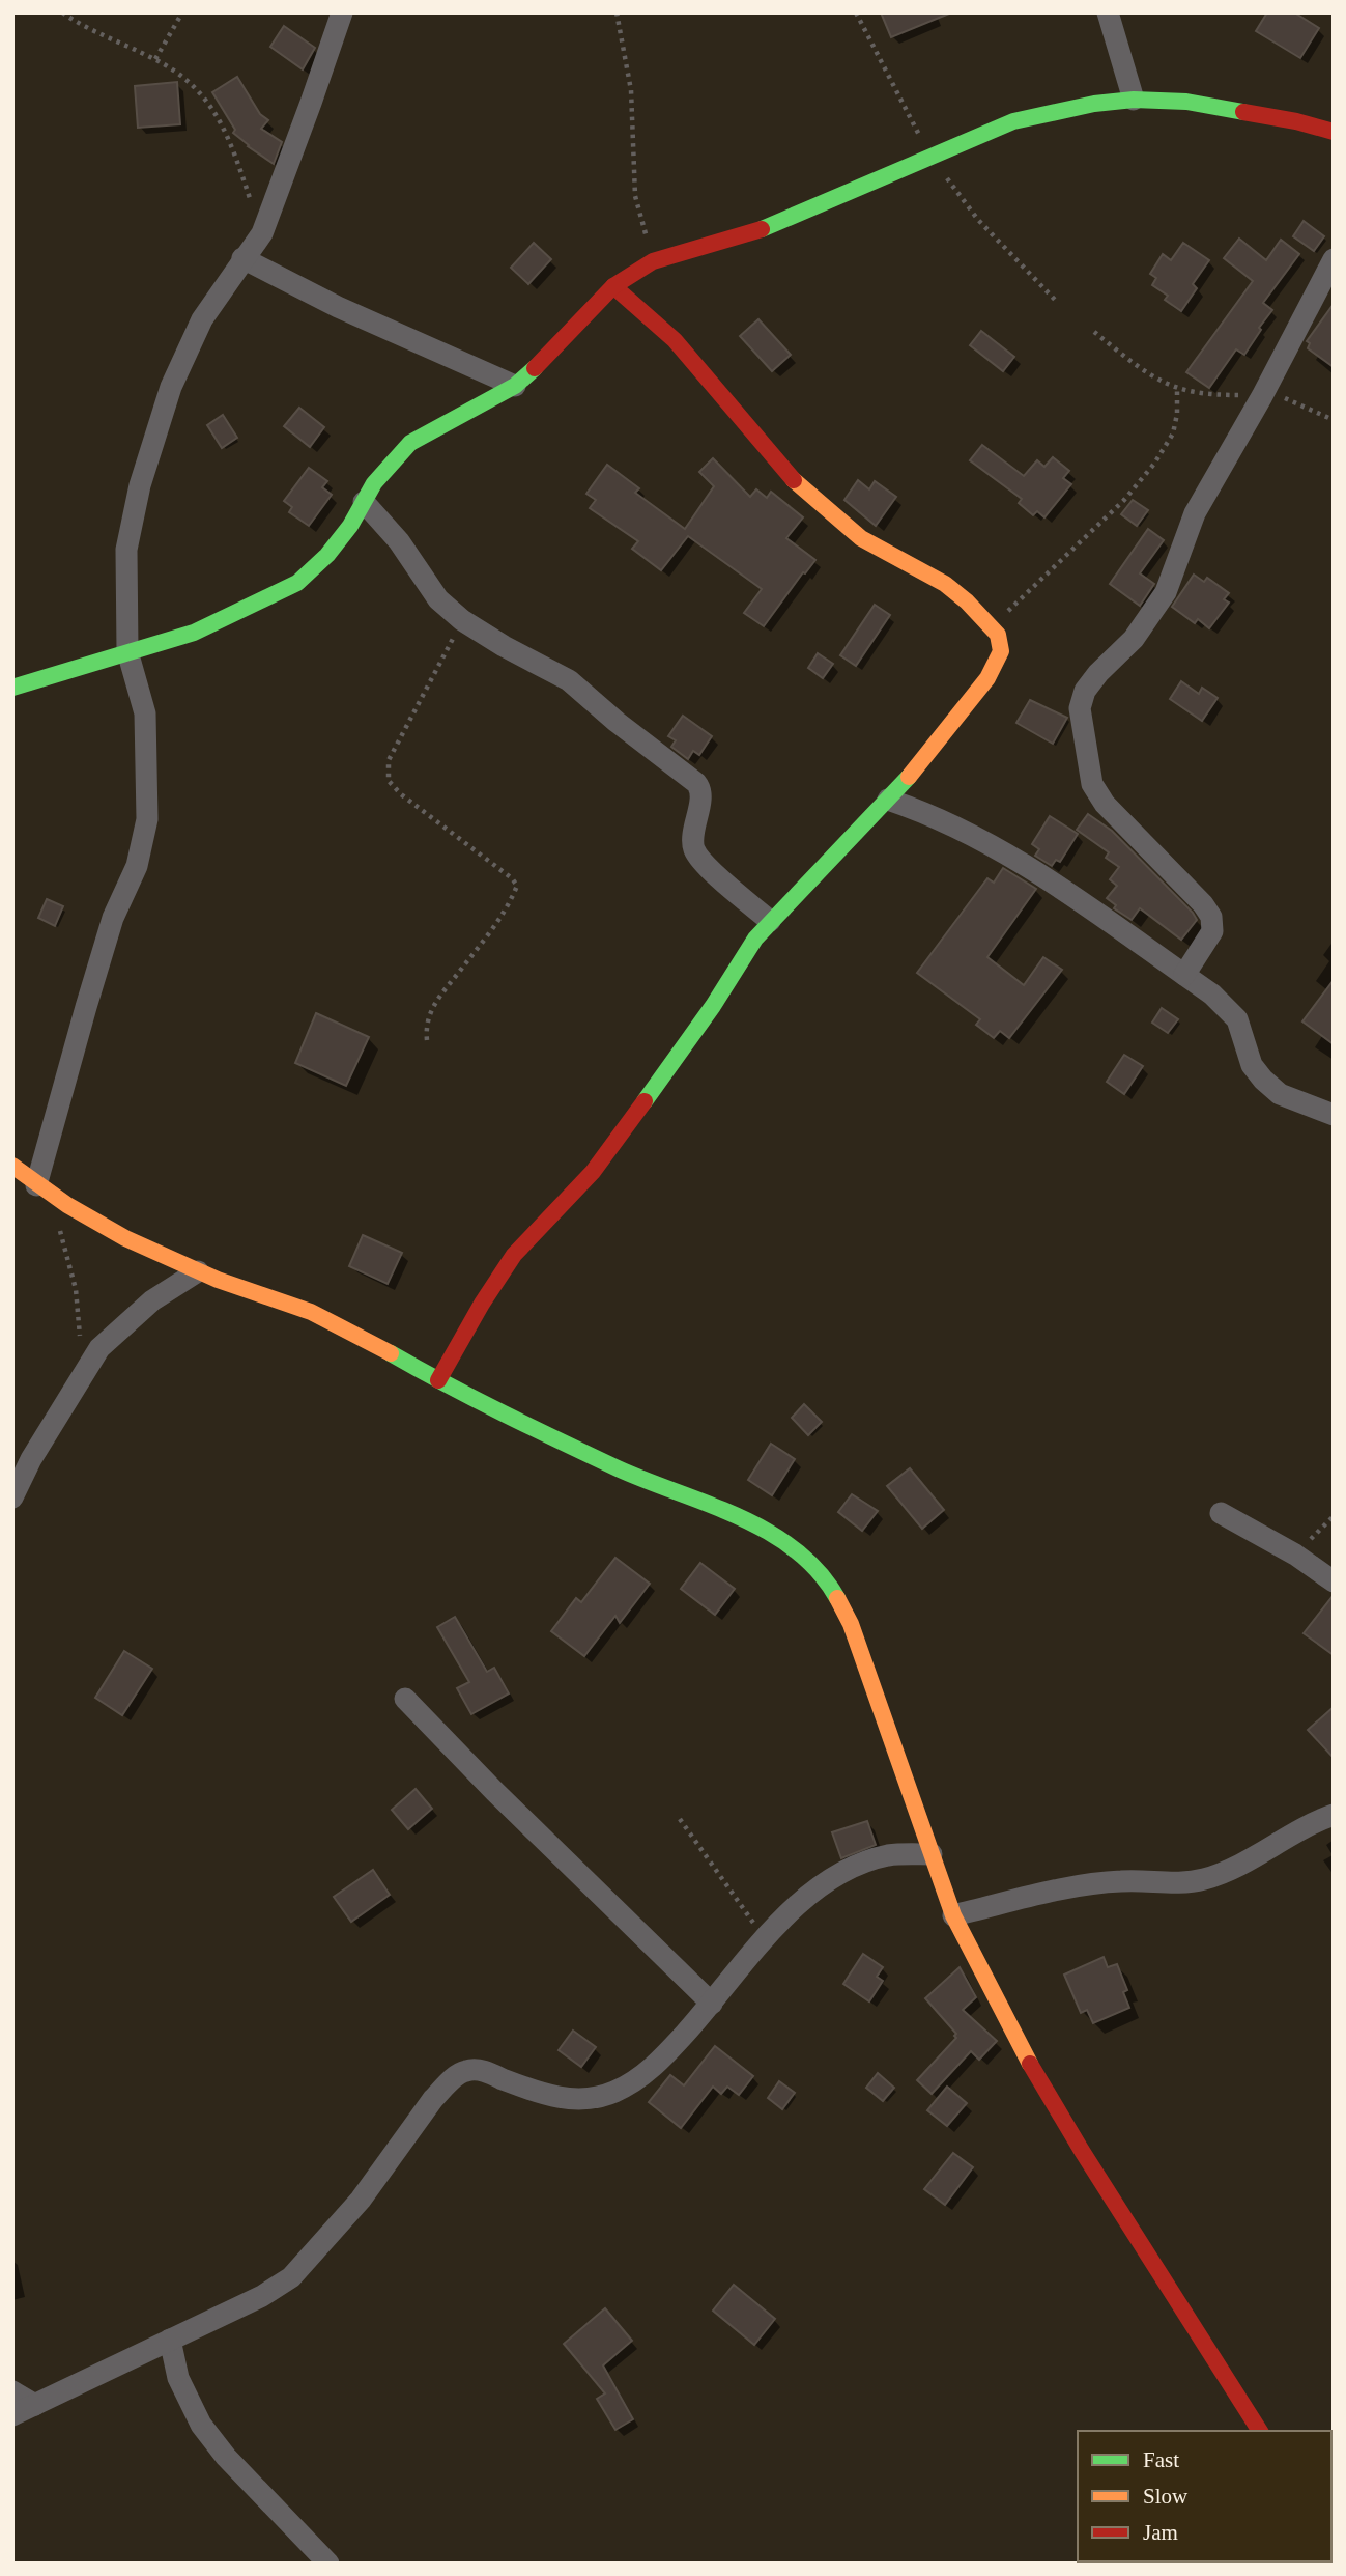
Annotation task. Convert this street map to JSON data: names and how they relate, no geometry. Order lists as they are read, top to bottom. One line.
{"legend":["Fast","Slow","Jam"]}
